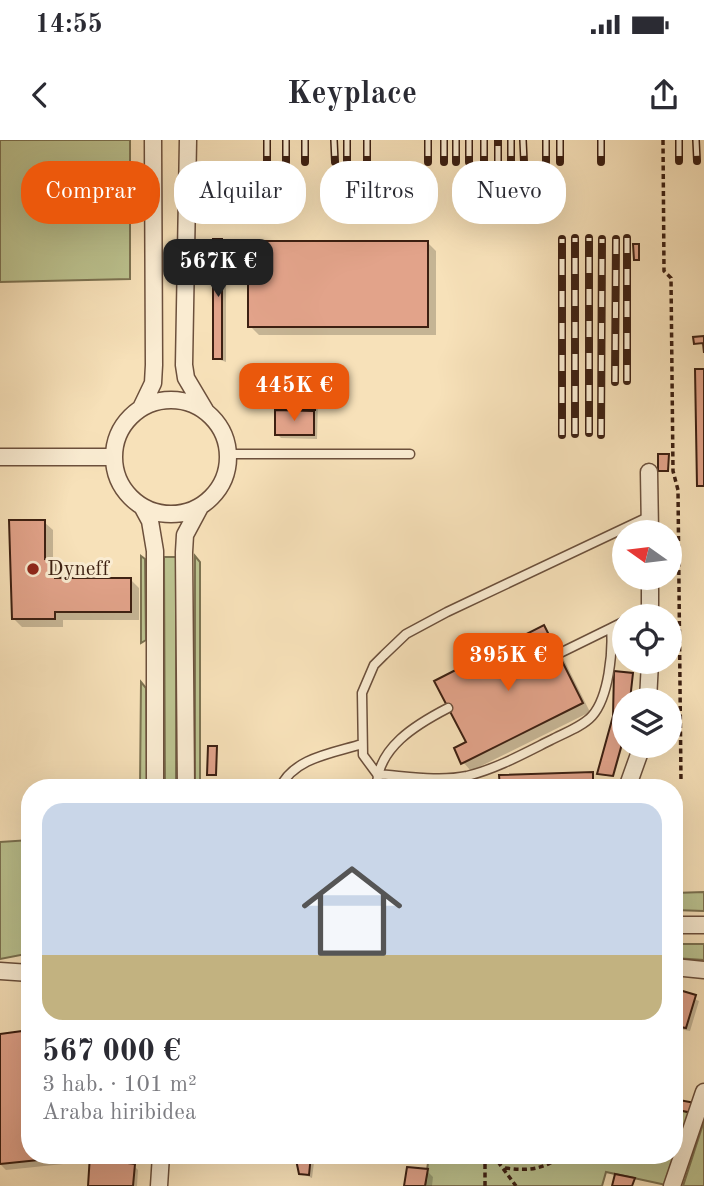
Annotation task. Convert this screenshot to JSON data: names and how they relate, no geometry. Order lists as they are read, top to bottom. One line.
{"places":["Dyneff"],"north":"left","page":{"status":"14:55","header":"Keyplace","chip":["Comprar","Alquilar","Filtros","Nuevo"],"price":["567K €","445K €","395K €"],"list":[{"name":"567 000 €","note":"3 hab. · 101 m² · Araba hiribidea"}]}}
